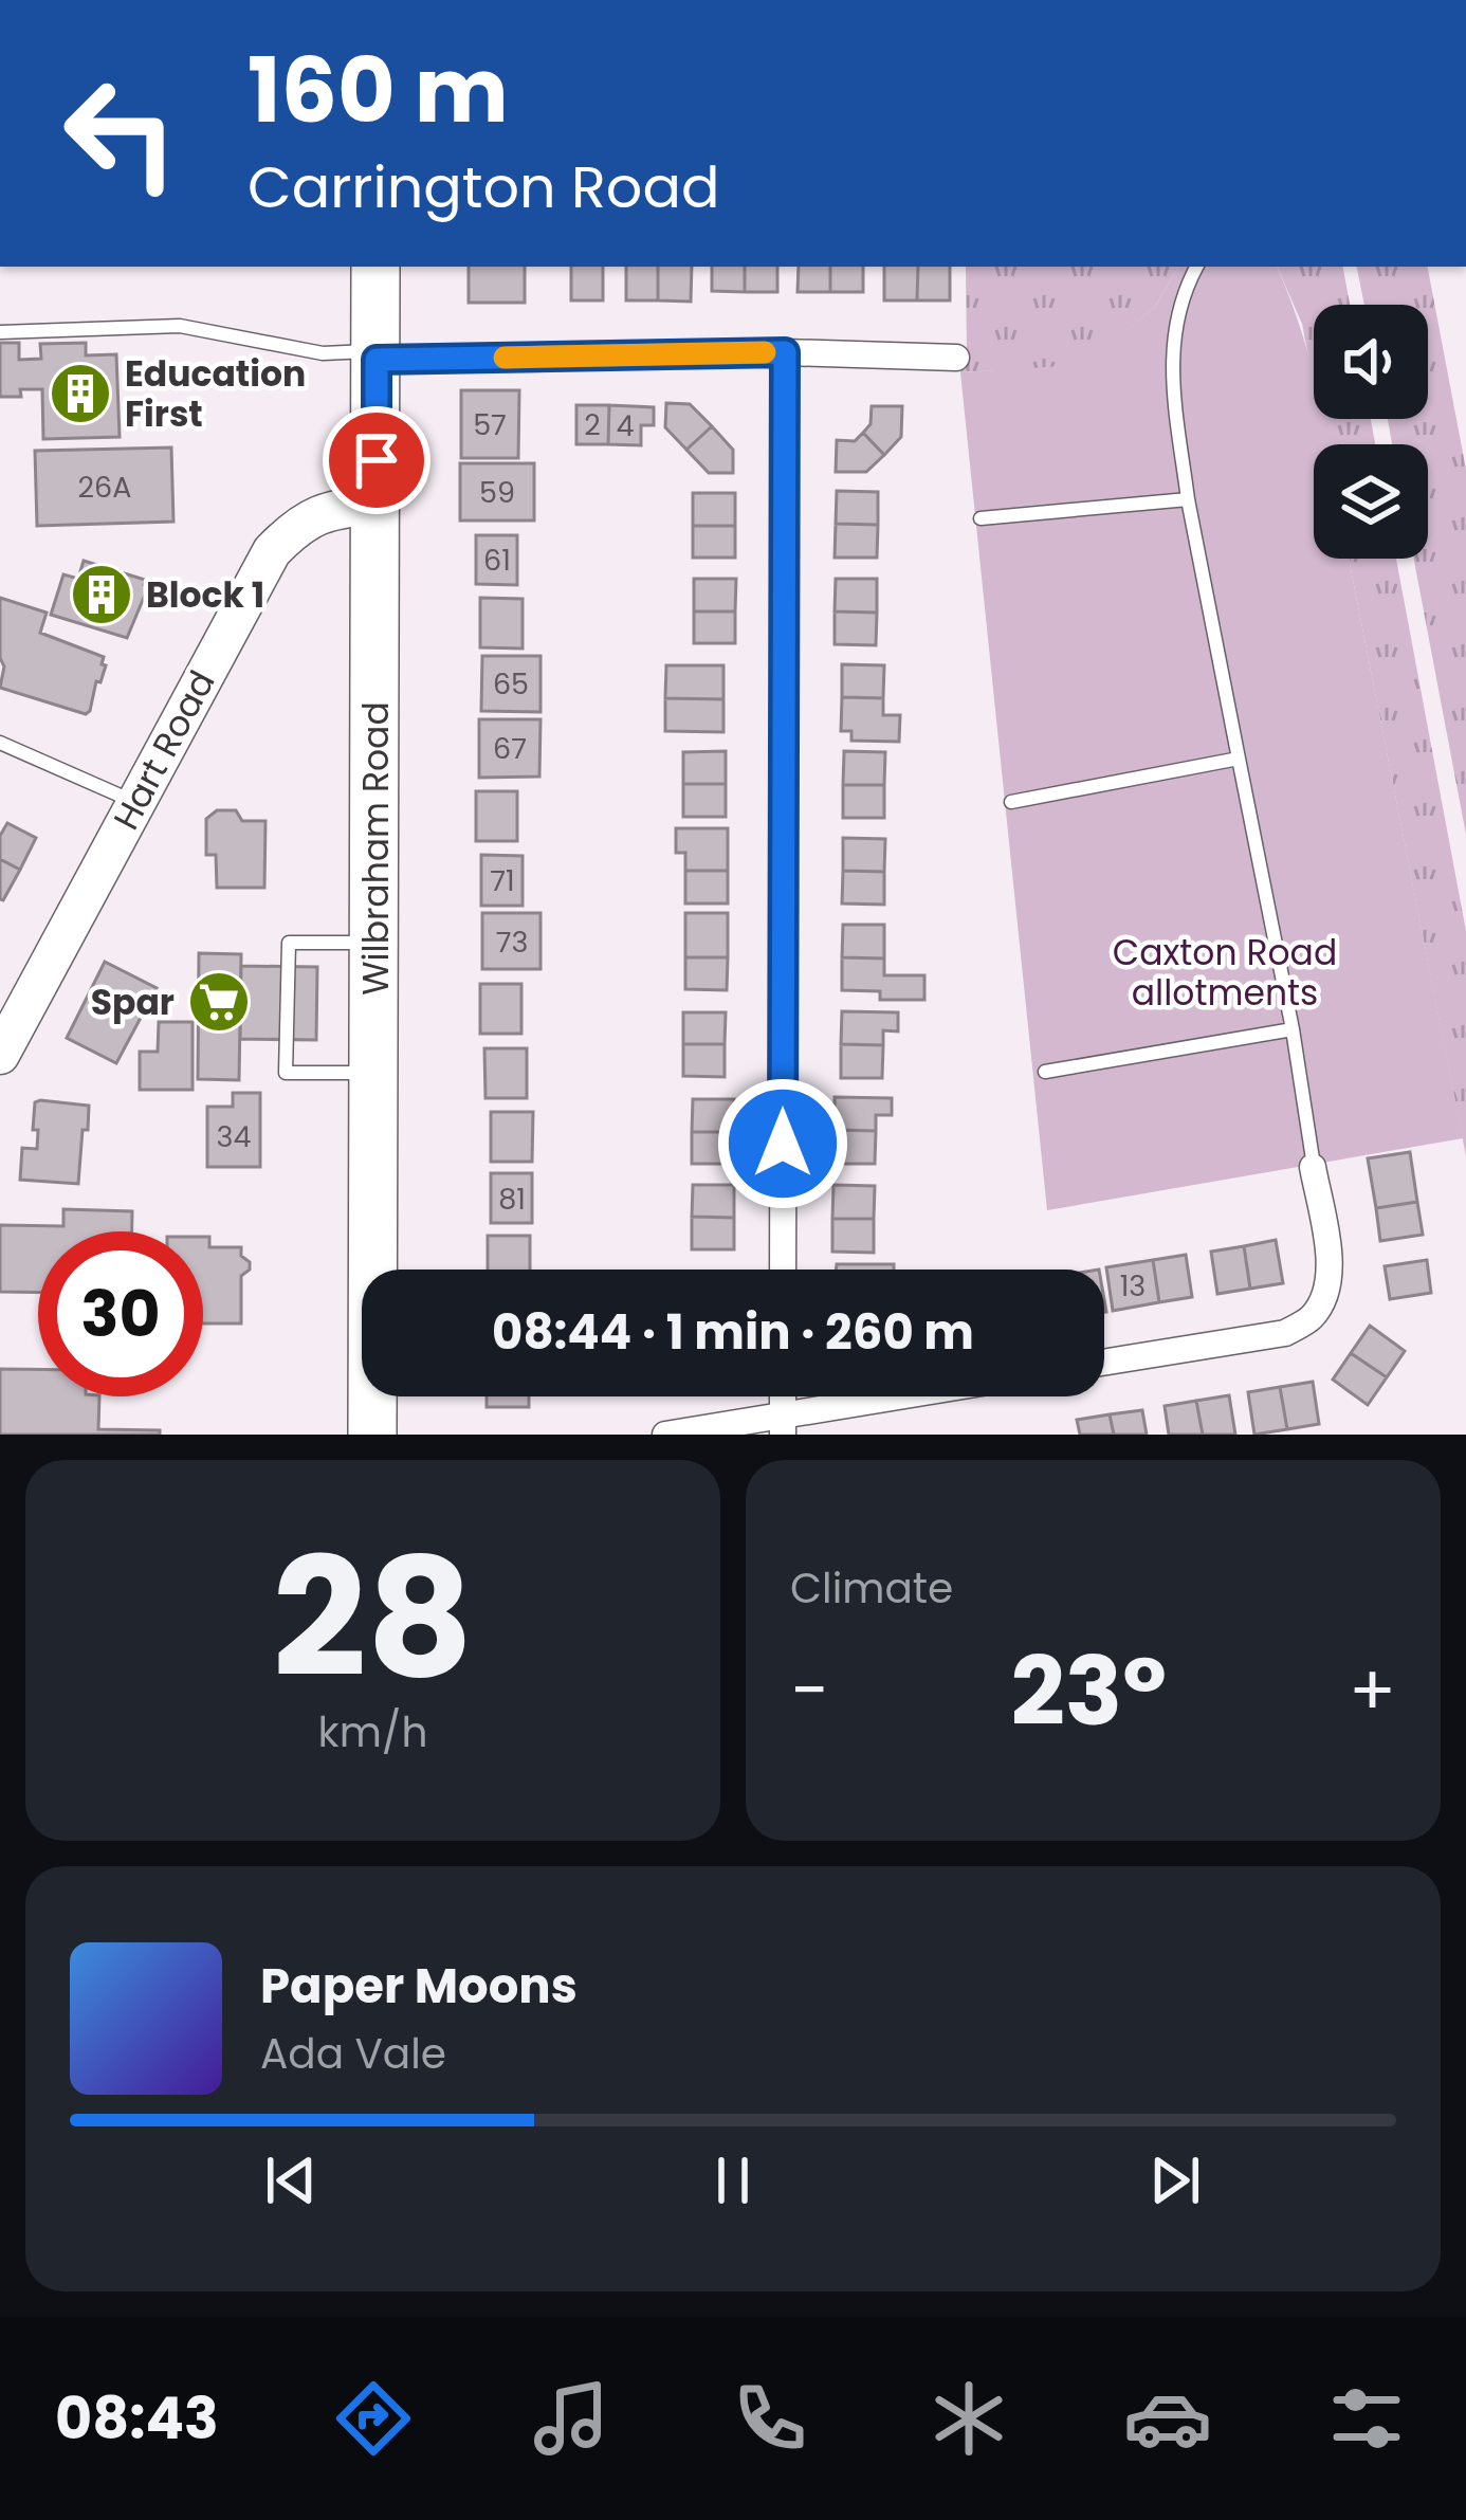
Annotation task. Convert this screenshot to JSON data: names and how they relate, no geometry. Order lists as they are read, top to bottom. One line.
{"streets":{"highway":["Wilbraham Road"],"street":["Hart Road"]},"crossings":[["Hart Road","Wilbraham Road"]],"parks":["Caxton Road allotments"],"places":{"building":["Education First","Block 1"],"supermarket":["Spar"]},"house_numbers":["57","2","4","26A","59","61","65","67","71","73","34","81","13"],"page":{"turn":["160 m","Carrington Road"],"limit":"30","trip":"08:44 · 1 min · 260 m","tile":[["28","km/h"],"Climate"],"heat":["−","23°","+"],"song":["Paper Moons","Ada Vale"],"tabs":"08:43"}}
